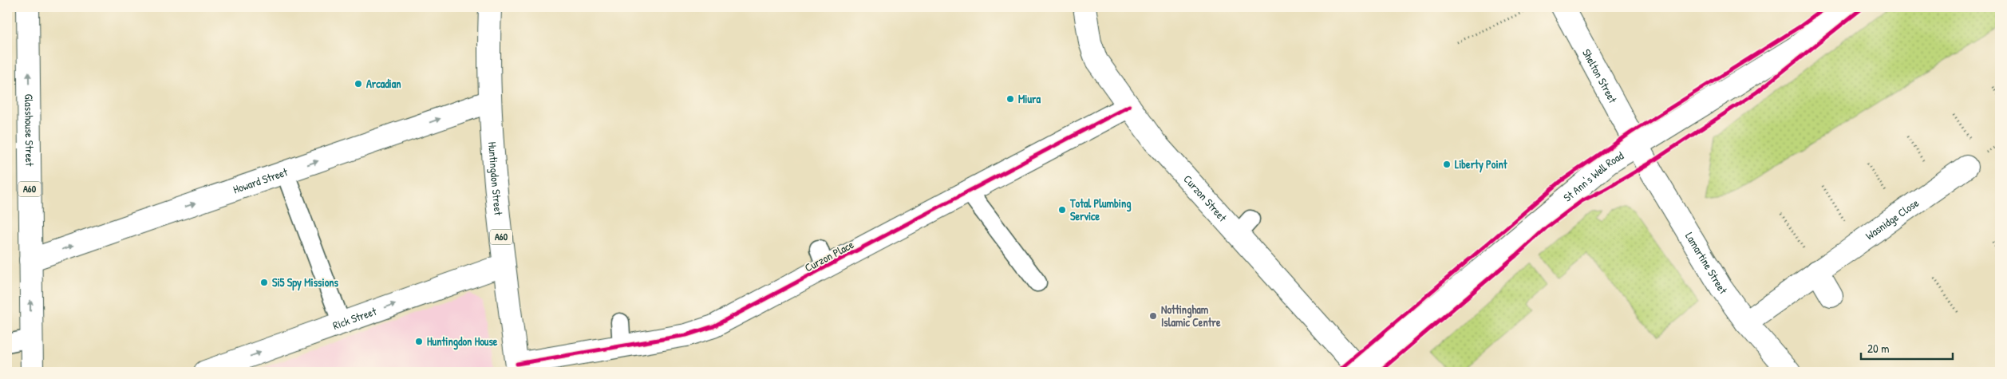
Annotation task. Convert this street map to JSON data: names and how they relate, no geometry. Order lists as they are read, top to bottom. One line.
{"streets":{"main road":["Shelton Street","Glasshouse Street","St Ann's Well Road","Huntingdon Street","Howard Street","A60","Curzon Street","Wasnidge Close","Curzon Place","Lamartine Street","Rick Street"]},"crossings":[["Shelton Street","St Ann's Well Road"],["Shelton Street","Lamartine Street"],["Glasshouse Street","Howard Street"],["St Ann's Well Road","Curzon Street"],["St Ann's Well Road","Lamartine Street"],["Huntingdon Street","Howard Street"],["Huntingdon Street","Curzon Place"],["Huntingdon Street","Rick Street"],["Curzon Street","Curzon Place"],["Wasnidge Close","Lamartine Street"]],"one_way":["Glasshouse Street","Howard Street","Rick Street"],"places":["Arcadian","Miura","Liberty Point","Total Plumbing Service","Si5 Spy Missions","Nottingham Islamic Centre","Huntingdon House"],"scale_bar":"20 m"}
